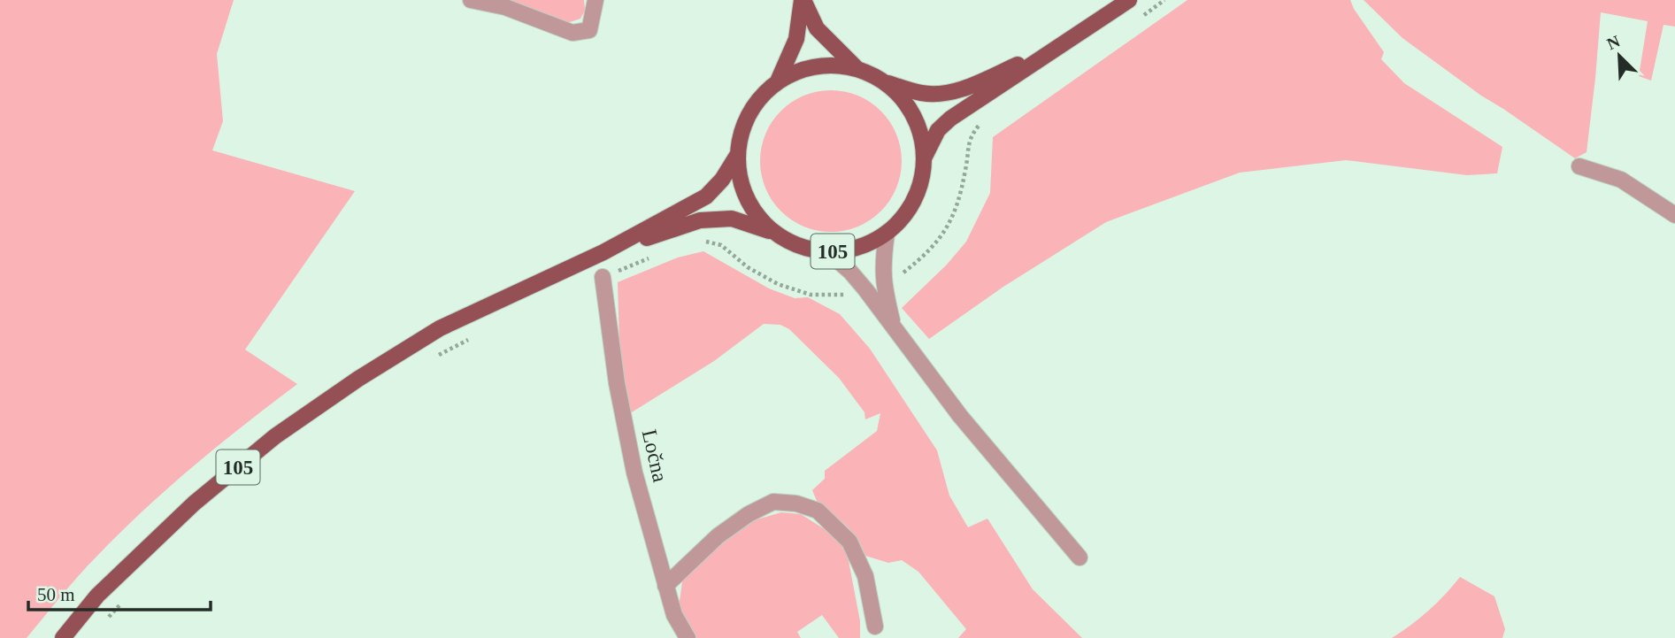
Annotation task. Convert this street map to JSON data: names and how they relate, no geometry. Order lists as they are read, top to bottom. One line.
{"streets":{"main road":["105"],"street":["Ločna"]},"scale_bar":"50 m","north":"top left"}
